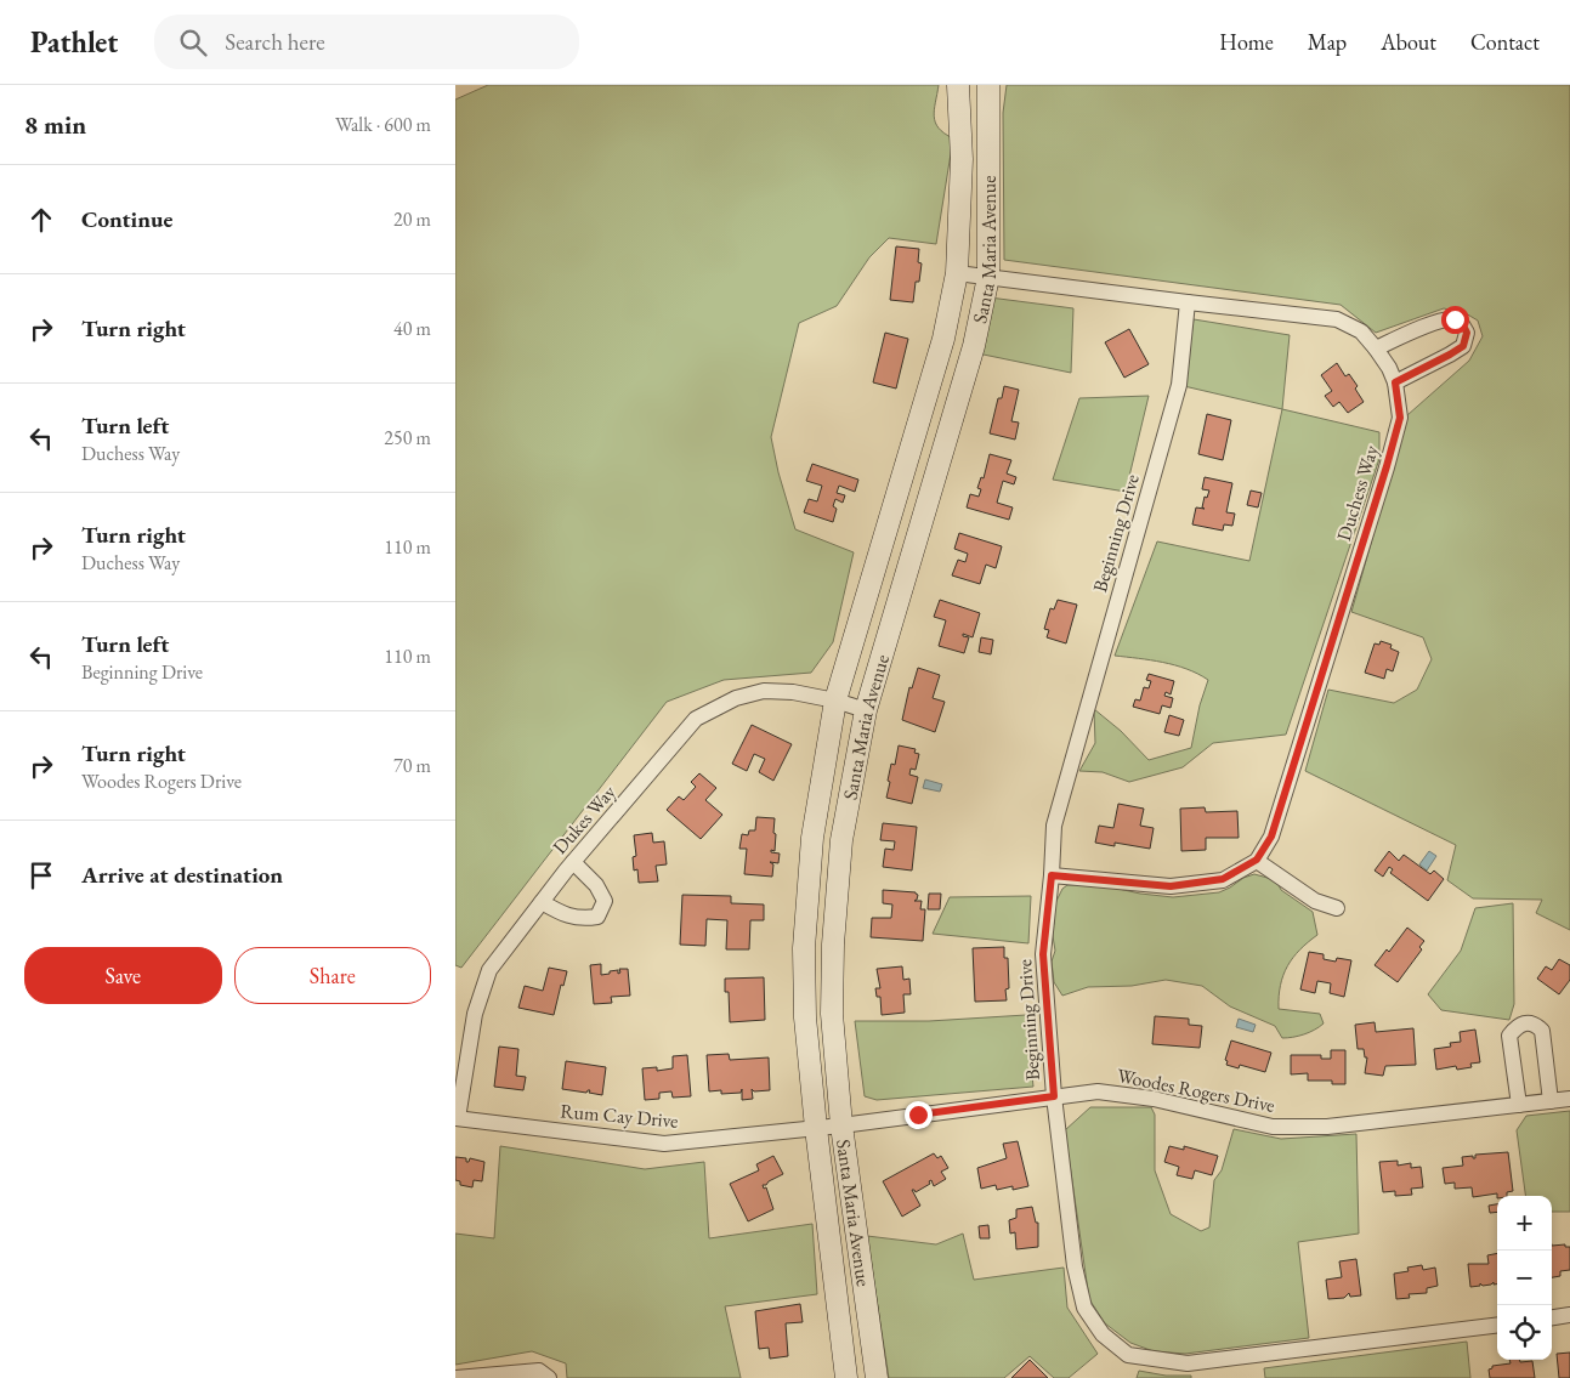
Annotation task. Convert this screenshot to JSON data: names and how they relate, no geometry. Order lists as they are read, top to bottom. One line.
{"streets":{"street":["Santa Maria Avenue","Duchess Way","Beginning Drive","Dukes Way","Woodes Rogers Drive","Rum Cay Drive"]},"crossings":[["Santa Maria Avenue","Duchess Way"],["Santa Maria Avenue","Dukes Way"],["Santa Maria Avenue","Woodes Rogers Drive"],["Santa Maria Avenue","Rum Cay Drive"],["Duchess Way","Beginning Drive"],["Beginning Drive","Woodes Rogers Drive"],["Dukes Way","Rum Cay Drive"],["Woodes Rogers Drive","Rum Cay Drive"]],"page":{"header":"Pathlet","search":"Search here","nav":["Home","Map","About","Contact"],"heading":["8 min","Walk · 600 m"],"list":[["Continue","20 m"],["Turn right","40 m"],["Turn left","Duchess Way","250 m"],["Turn right","Duchess Way","110 m"],["Turn left","Beginning Drive","110 m"],["Turn right","Woodes Rogers Drive","70 m"],"Arrive at destination"],"buttons":["Save","Share"],"map_buttons":["+","−"]}}
